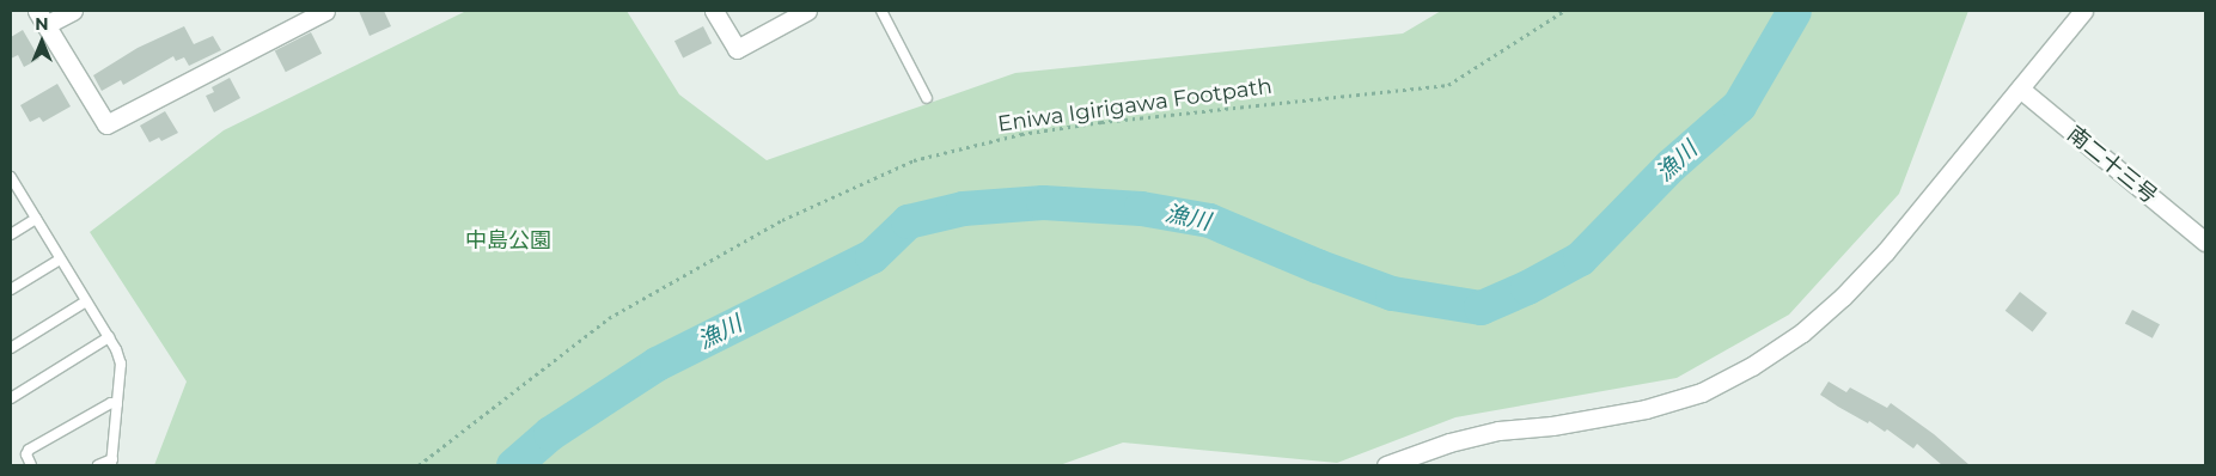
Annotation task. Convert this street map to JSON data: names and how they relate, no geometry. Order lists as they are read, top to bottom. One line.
{"streets":{"street":["南二十三号"],"path":["Eniwa Igirigawa Footpath"]},"water":["漁川"],"parks":["中島公園"],"north":"top"}
